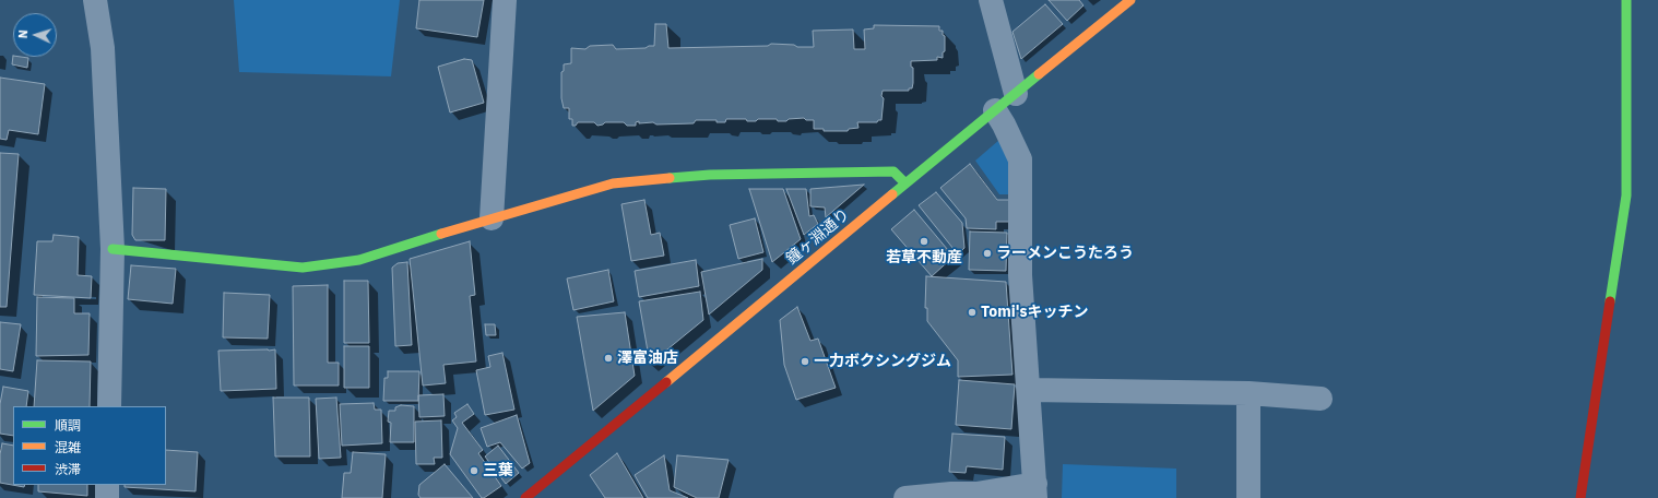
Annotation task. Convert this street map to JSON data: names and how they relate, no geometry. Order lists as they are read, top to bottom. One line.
{"streets":{"street":["鐘ヶ淵通り"]},"places":["若草不動産","ラーメンこうたろう","Tomi'sキッチン","澤富油店","一力ボクシングジム","三葉"],"legend":["順調","混雑","渋滞"],"north":"left"}
